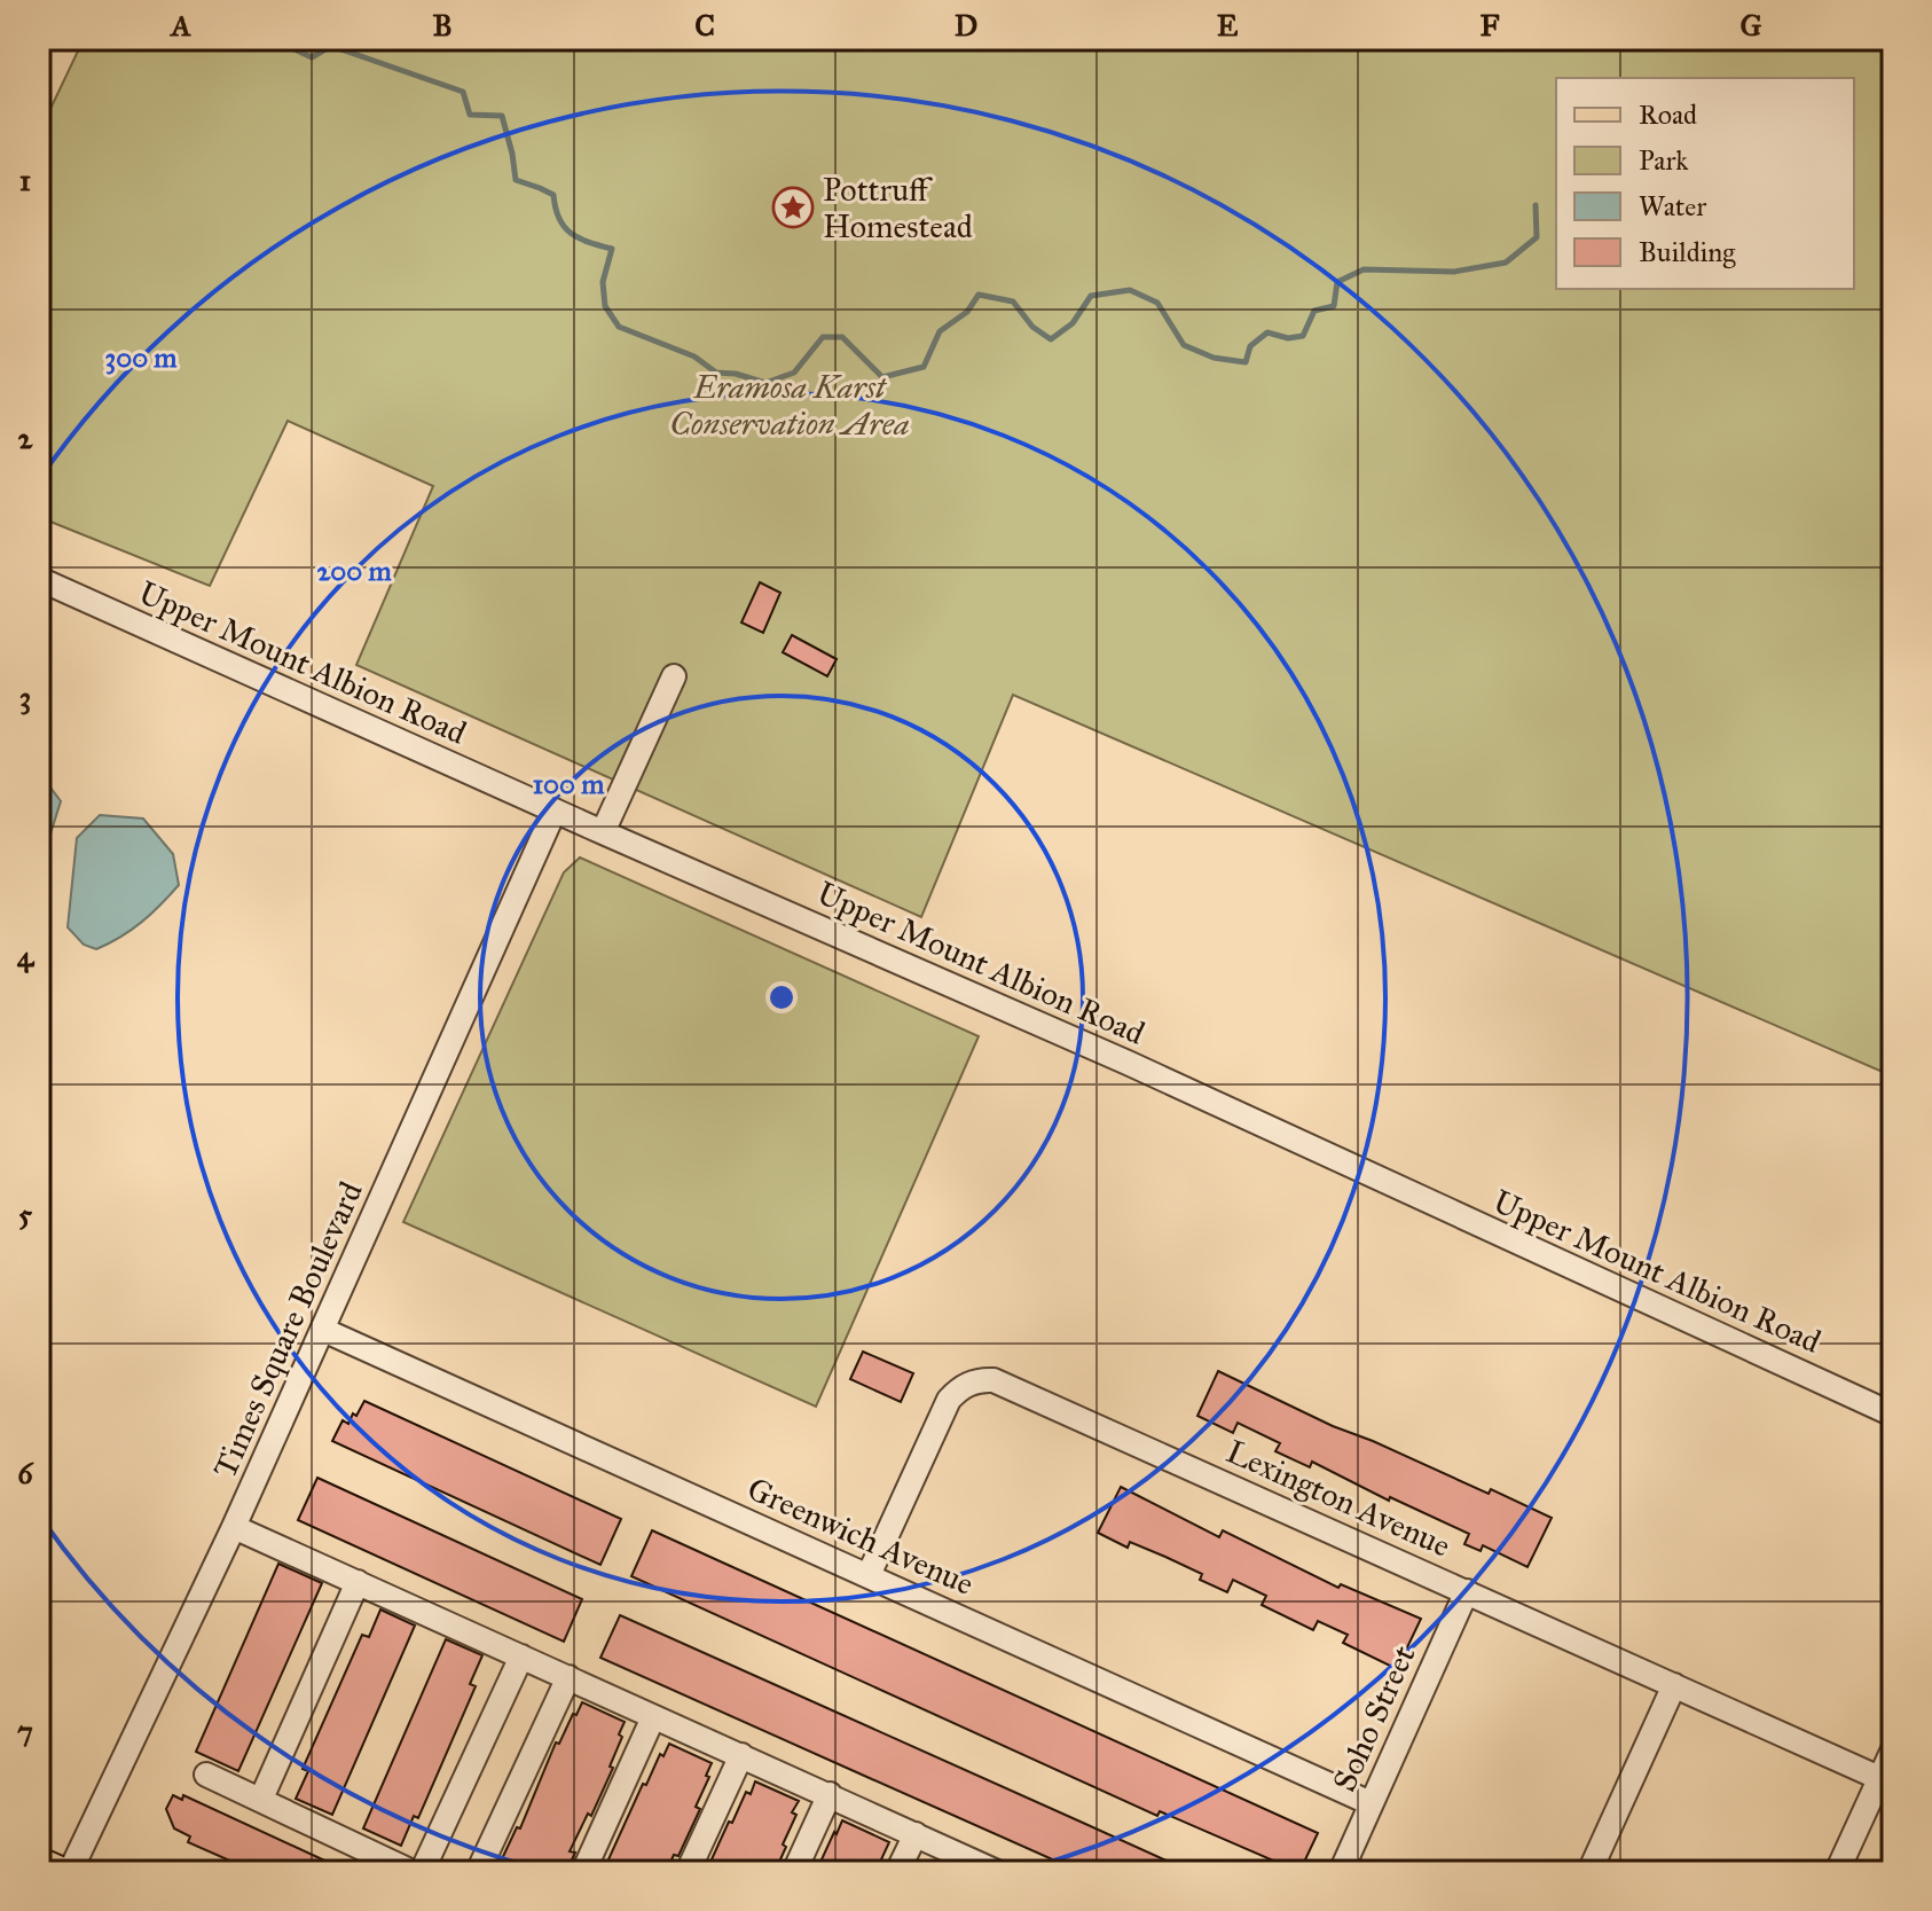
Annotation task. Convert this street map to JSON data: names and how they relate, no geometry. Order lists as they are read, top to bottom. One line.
{"streets":{"street":["Upper Mount Albion Road","Times Square Boulevard","Lexington Avenue","Greenwich Avenue","Soho Street"]},"crossings":[["Upper Mount Albion Road","Times Square Boulevard"],["Times Square Boulevard","Greenwich Avenue"],["Lexington Avenue","Greenwich Avenue"],["Lexington Avenue","Soho Street"],["Greenwich Avenue","Soho Street"]],"parks":["Eramosa Karst Conservation Area"],"places":{"place":["Pottruff Homestead"]},"legend":["Road","Park","Water","Building"],"grid":{"columns":["A","B","C","D","E","F","G"],"rows":["1","2","3","4","5","6","7"]},"rings":["300 m","200 m","100 m"]}
